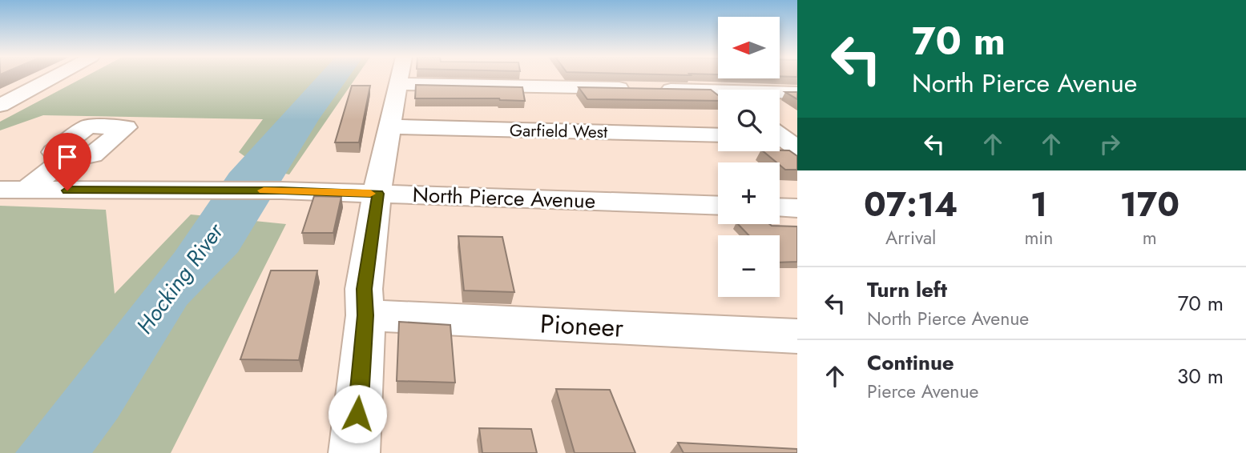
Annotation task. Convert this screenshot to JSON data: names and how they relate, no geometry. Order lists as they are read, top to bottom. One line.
{"streets":{"street":["Garfield West","North Pierce Avenue","Pioneer"]},"water":["Hocking River"],"north":"left","page":{"turn":["70 m","North Pierce Avenue"],"map_buttons":["+","−"],"eta":["07:14","Arrival","1","min","170","m"],"list":[{"name":"Turn left","note":"North Pierce Avenue","value":"70 m"},{"name":"Continue","note":"Pierce Avenue","value":"30 m"}]}}
